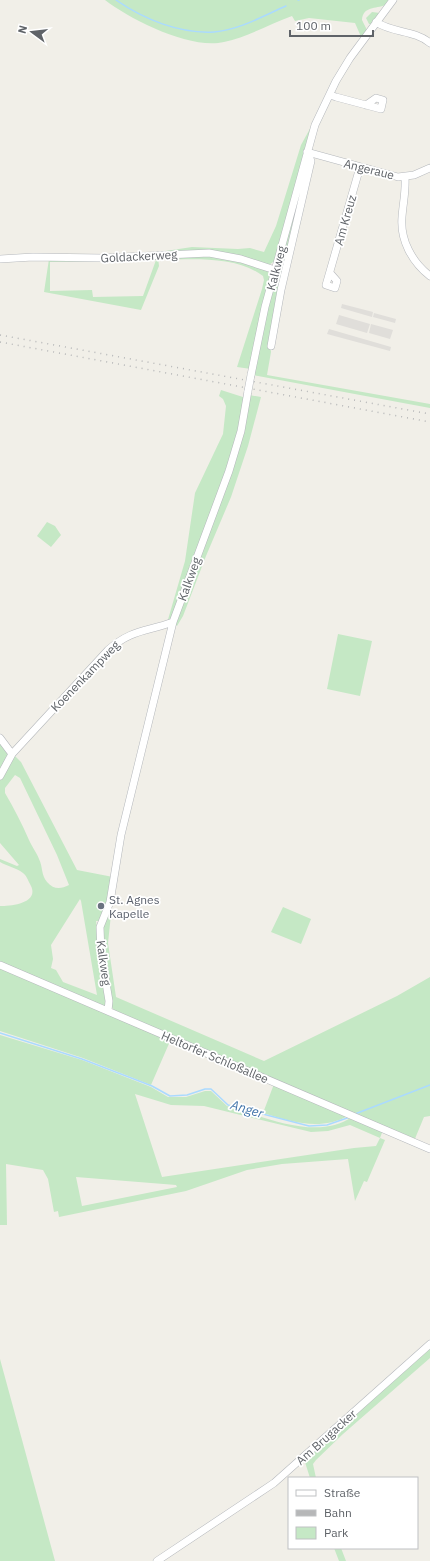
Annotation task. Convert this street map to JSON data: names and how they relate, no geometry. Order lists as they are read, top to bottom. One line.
{"streets":{"street":["Angeraue","Am Kreuz","Goldackerweg","Kalkweg","Koenenkampweg","Heltorfer Schloßallee","Am Brugacker"]},"crossings":[["Angeraue","Am Kreuz"],["Angeraue","Kalkweg"],["Goldackerweg","Kalkweg"],["Kalkweg","Koenenkampweg"],["Kalkweg","Heltorfer Schloßallee"]],"water":["Anger"],"places":["St. Agnes Kapelle"],"legend":["Straße","Bahn","Park"],"scale_bar":"100 m","north":"left"}
